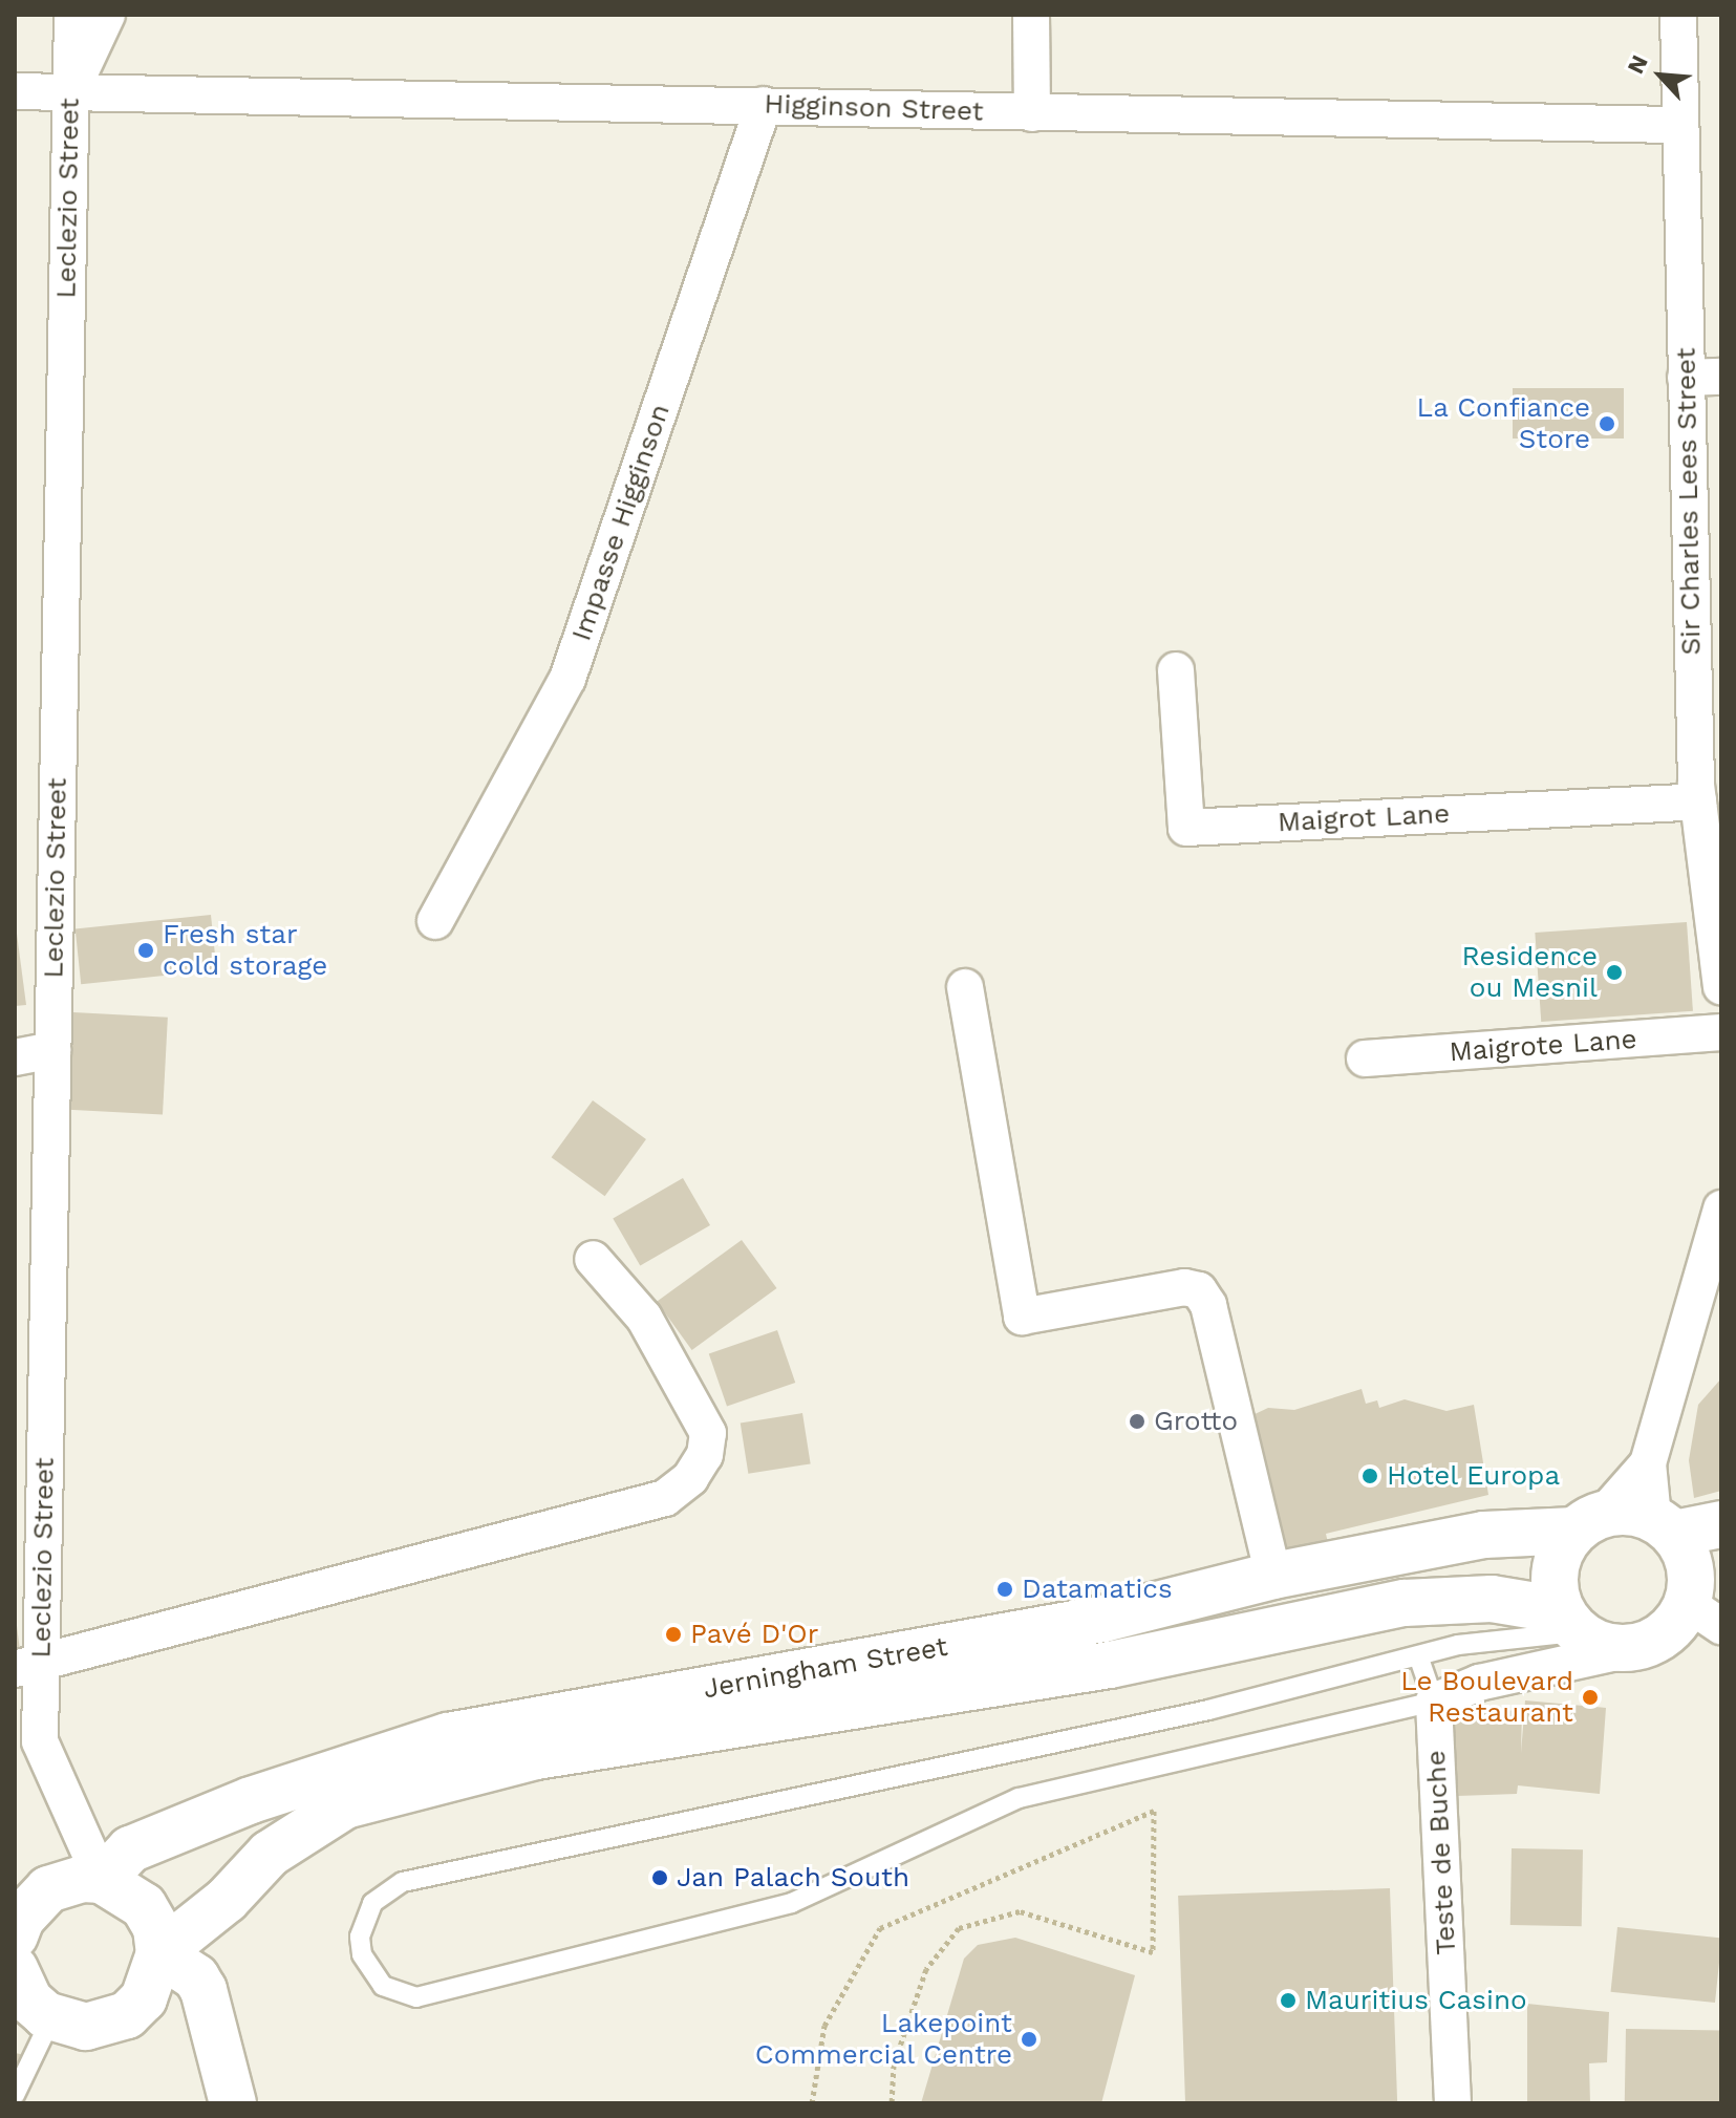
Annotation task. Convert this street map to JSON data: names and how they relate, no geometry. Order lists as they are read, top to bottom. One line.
{"streets":{"street":["Higginson Street","Leclezio Street","Sir Charles Lees Street","Impasse Higginson","Maigrot Lane","Maigrote Lane","Jerningham Street","Teste de Buche"]},"crossings":[["Higginson Street","Leclezio Street"],["Higginson Street","Sir Charles Lees Street"],["Higginson Street","Impasse Higginson"],["Leclezio Street","Jerningham Street"],["Sir Charles Lees Street","Maigrot Lane"]],"places":["La Confiance Store","Fresh star cold storage","Residence ou Mesnil","Grotto","Hotel Europa","Datamatics","Pavé D'Or","Le Boulevard Restaurant","Jan Palach South","Mauritius Casino","Lakepoint Commercial Centre"],"north":"top left"}
